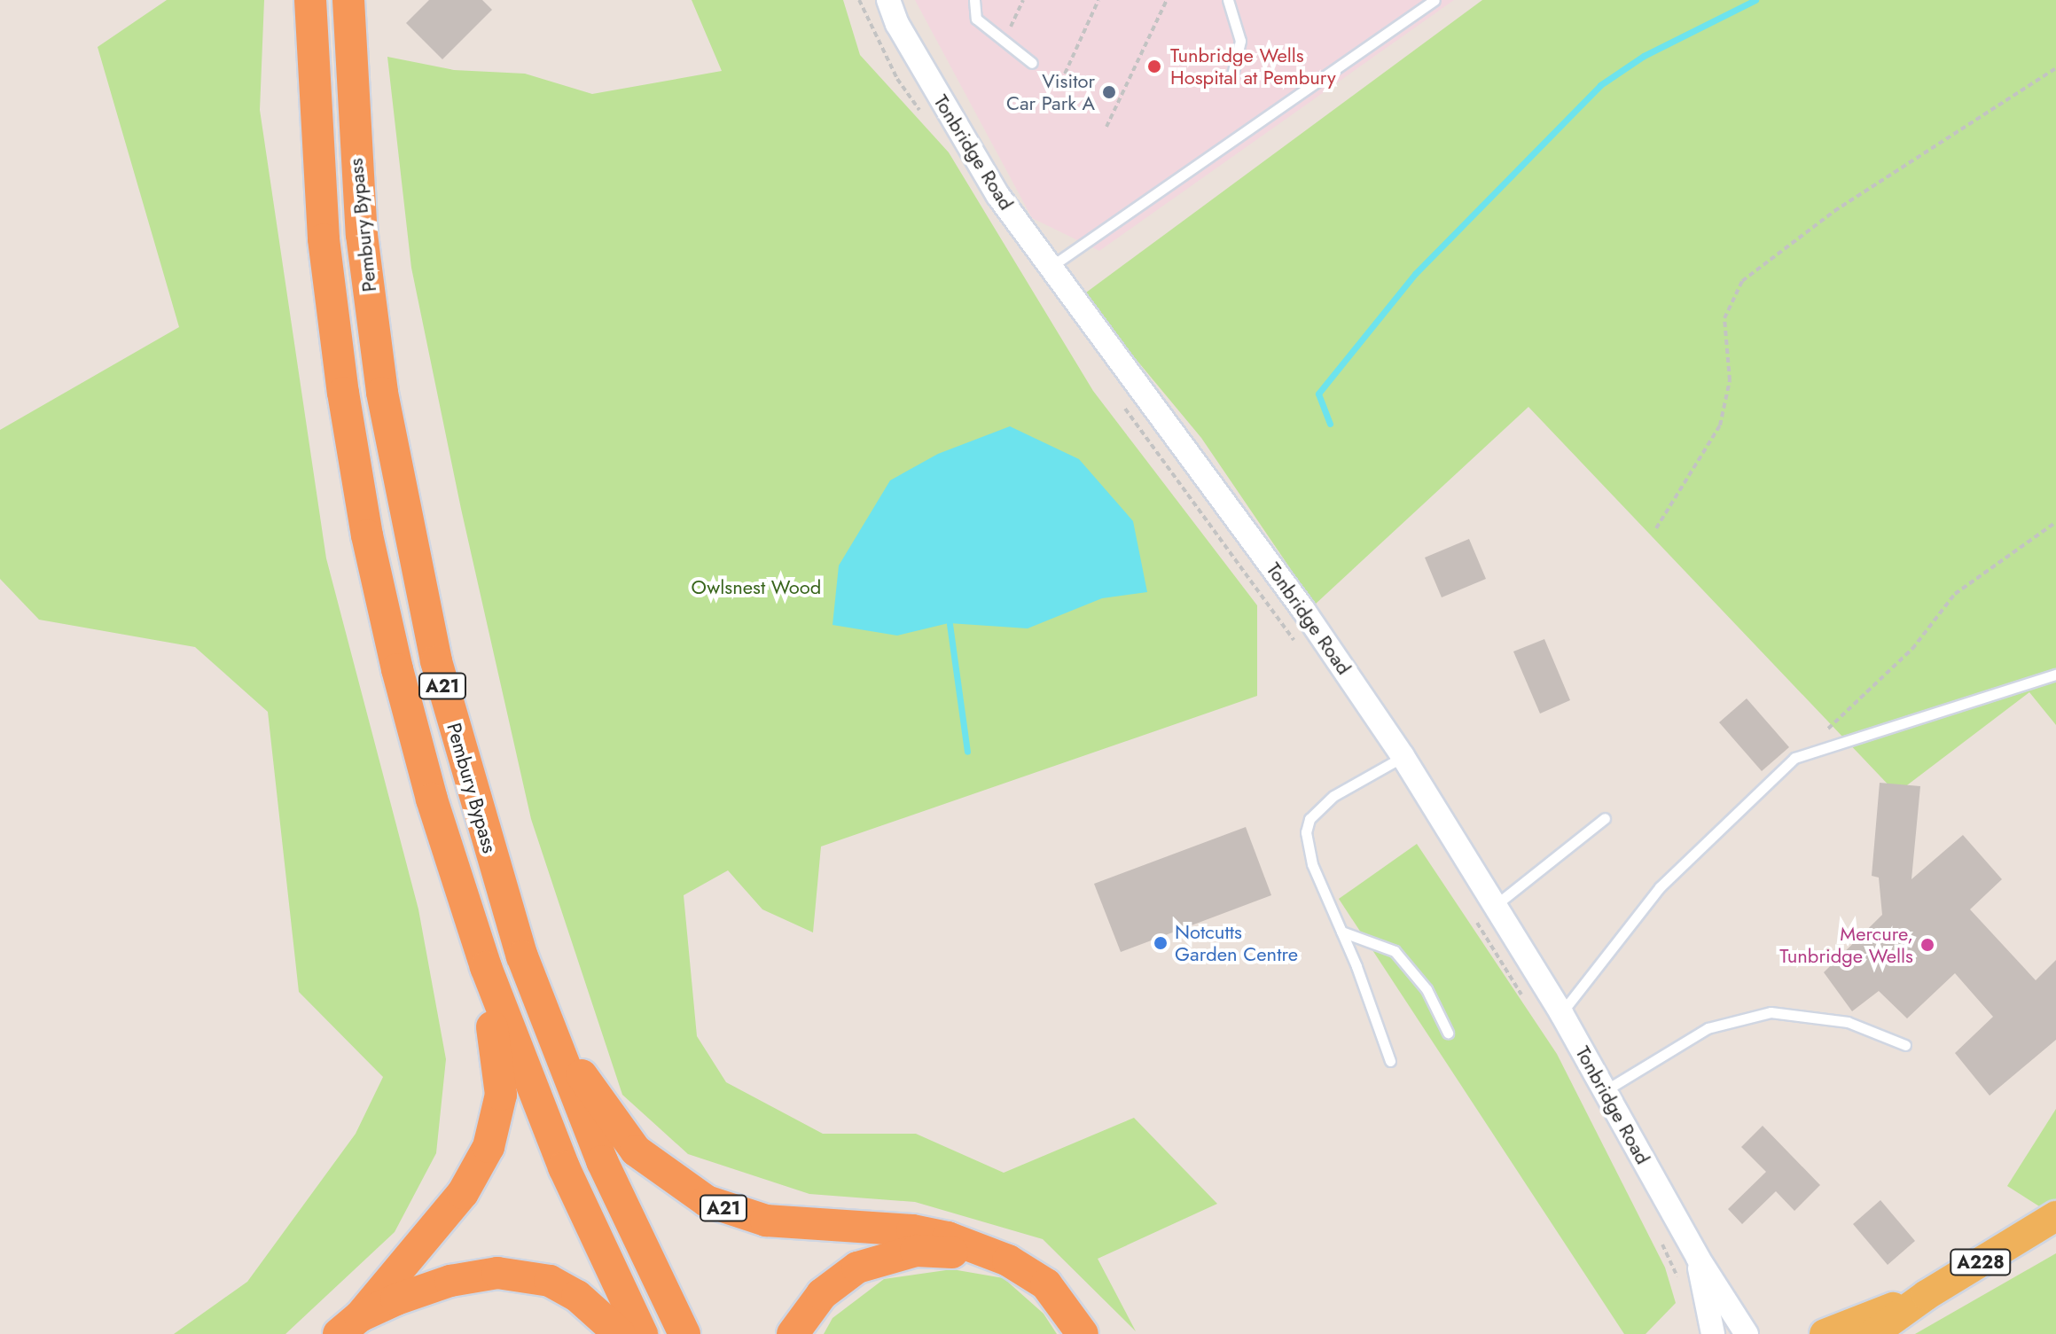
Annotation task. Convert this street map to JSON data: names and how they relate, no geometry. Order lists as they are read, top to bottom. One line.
{"streets":{"highway":["Pembury Bypass","A21"],"main road":["A228"],"street":["Tonbridge Road"]},"crossings":[["Pembury Bypass","A21"]],"parks":["Owlsnest Wood"],"places":["Tunbridge Wells Hospital at Pembury","Visitor Car Park A","Notcutts Garden Centre","Mercure, Tunbridge Wells"]}
